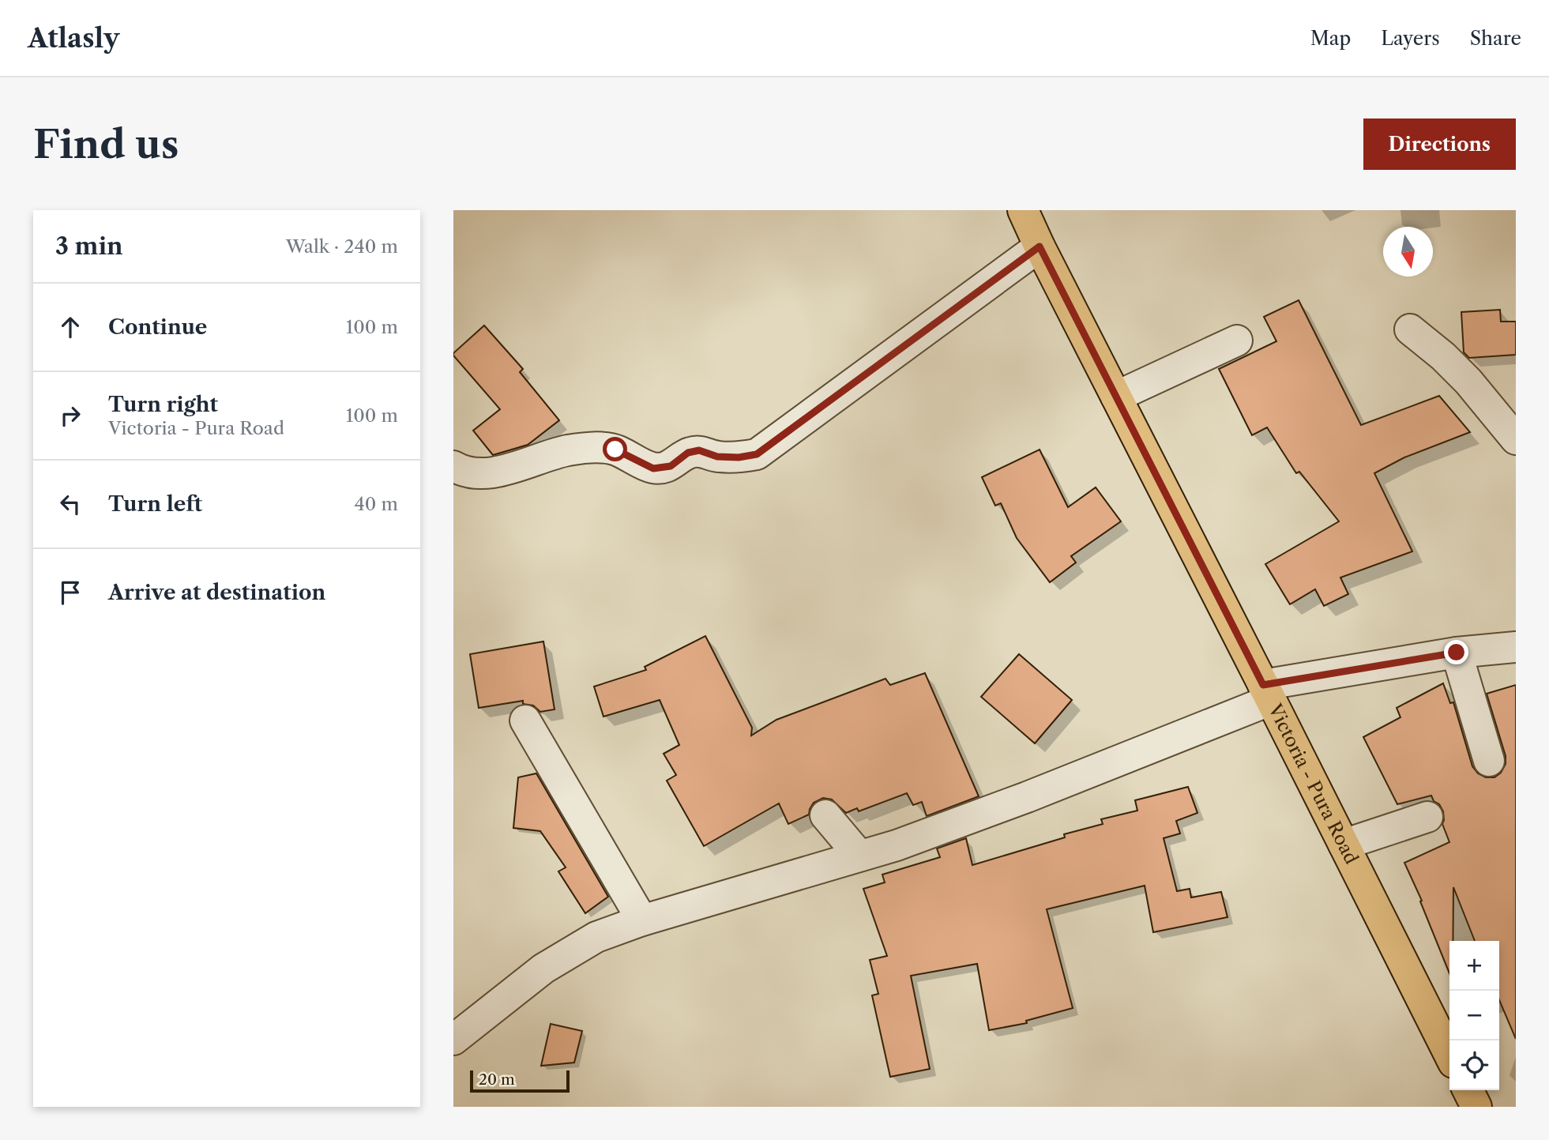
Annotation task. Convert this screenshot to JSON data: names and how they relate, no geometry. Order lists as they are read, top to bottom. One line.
{"streets":{"main road":["Victoria - Pura Road"]},"scale_bar":"20 m","north":"bottom","page":{"header":"Atlasly","nav":["Map","Layers","Share"],"buttons":"Directions","title":"Find us","heading":["3 min","Walk · 240 m"],"list":[["Continue","100 m"],["Turn right","Victoria - Pura Road","100 m"],["Turn left","40 m"],"Arrive at destination"],"map_buttons":["+","−"],"scale":"20 m"}}
